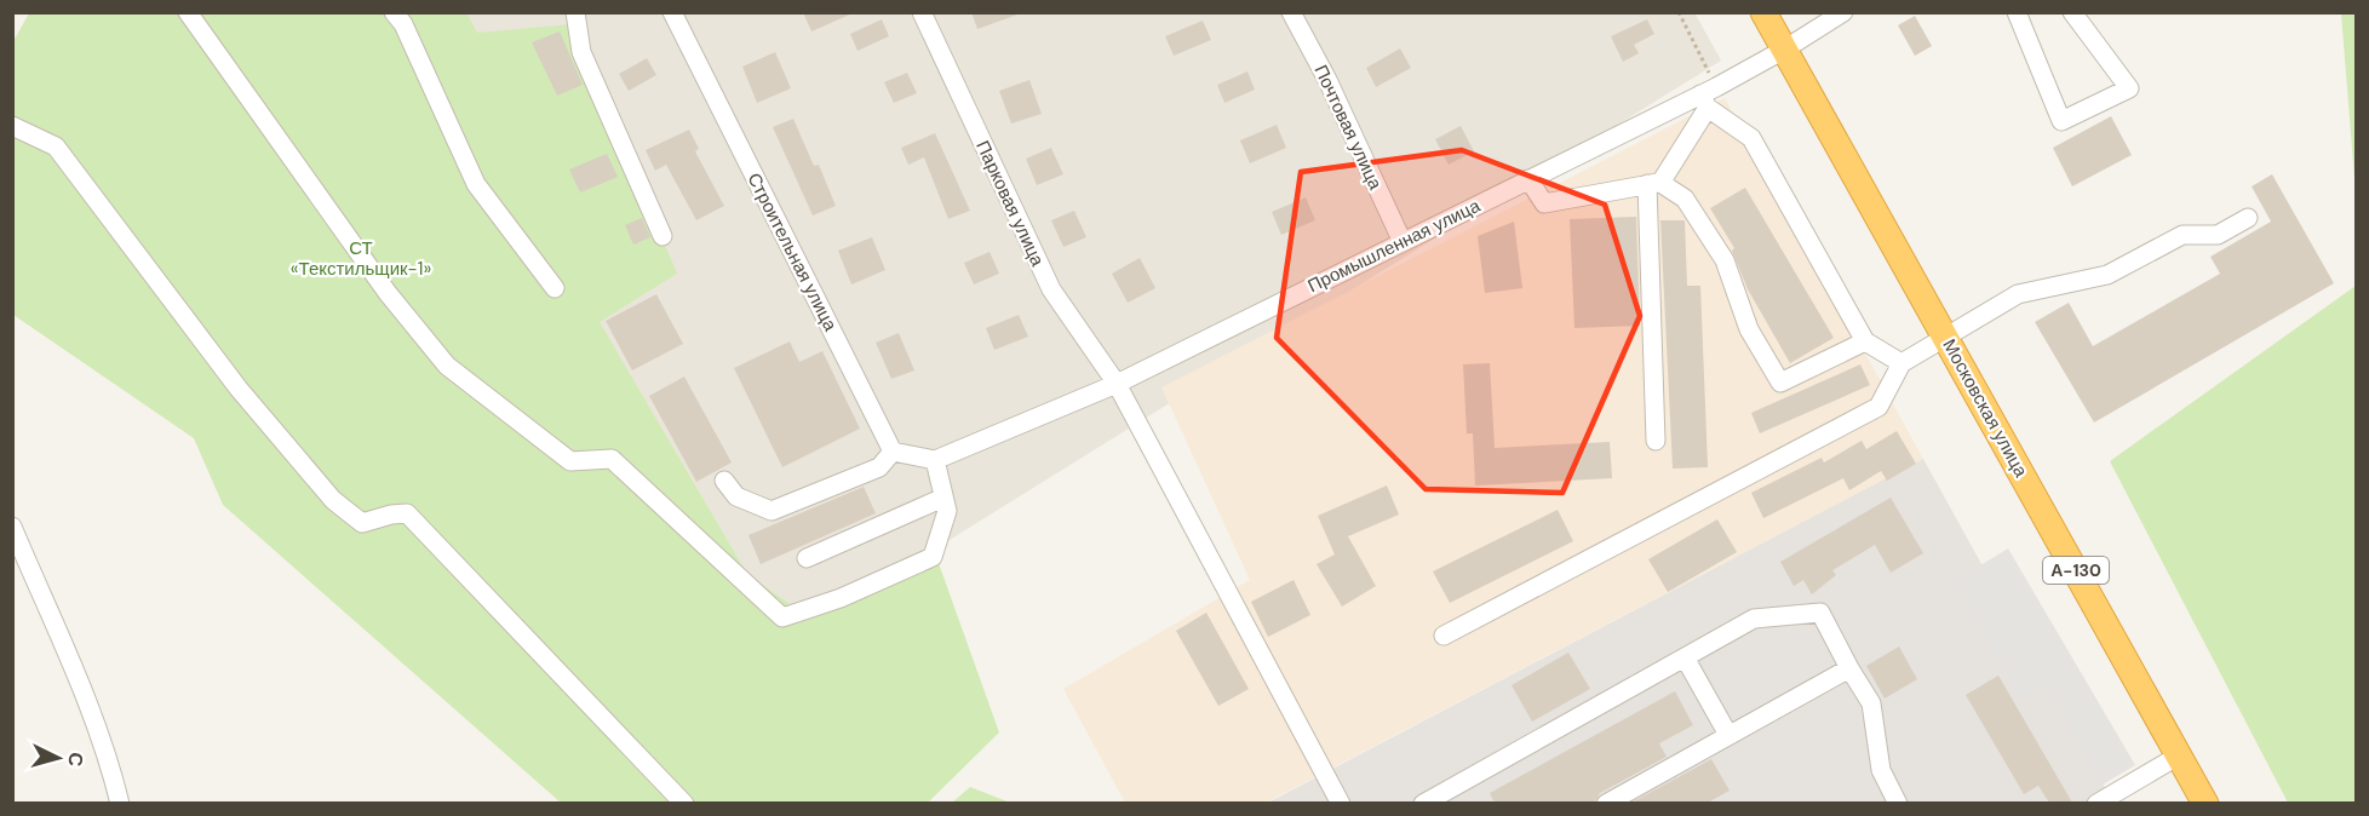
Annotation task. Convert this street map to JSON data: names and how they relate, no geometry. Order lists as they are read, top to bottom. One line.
{"streets":{"highway":["Московская улица","А-130"],"street":["Почтовая улица","Парковая улица","Промышленная улица","Строительная улица"]},"crossings":[["Почтовая улица","Промышленная улица"],["Парковая улица","Промышленная улица"],["Промышленная улица","Московская улица"]],"parks":["СТ «Текстильщик-1»"],"north":"right"}
